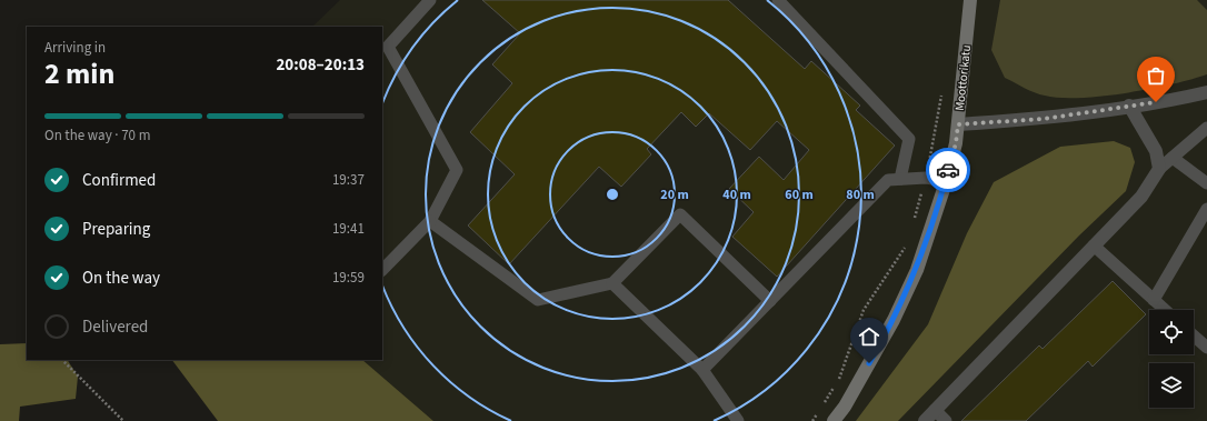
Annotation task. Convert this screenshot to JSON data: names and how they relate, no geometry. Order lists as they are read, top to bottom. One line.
{"streets":{"main road":["Moottorikatu"]},"page":{"heading":["2 min","Arriving in","20:08–20:13"],"bar":"On the way · 70 m","list":[["Confirmed","19:37"],["Preparing","19:41"],["On the way","19:59"],"Delivered"]},"rings":["20 m","40 m","60 m","80 m"]}
